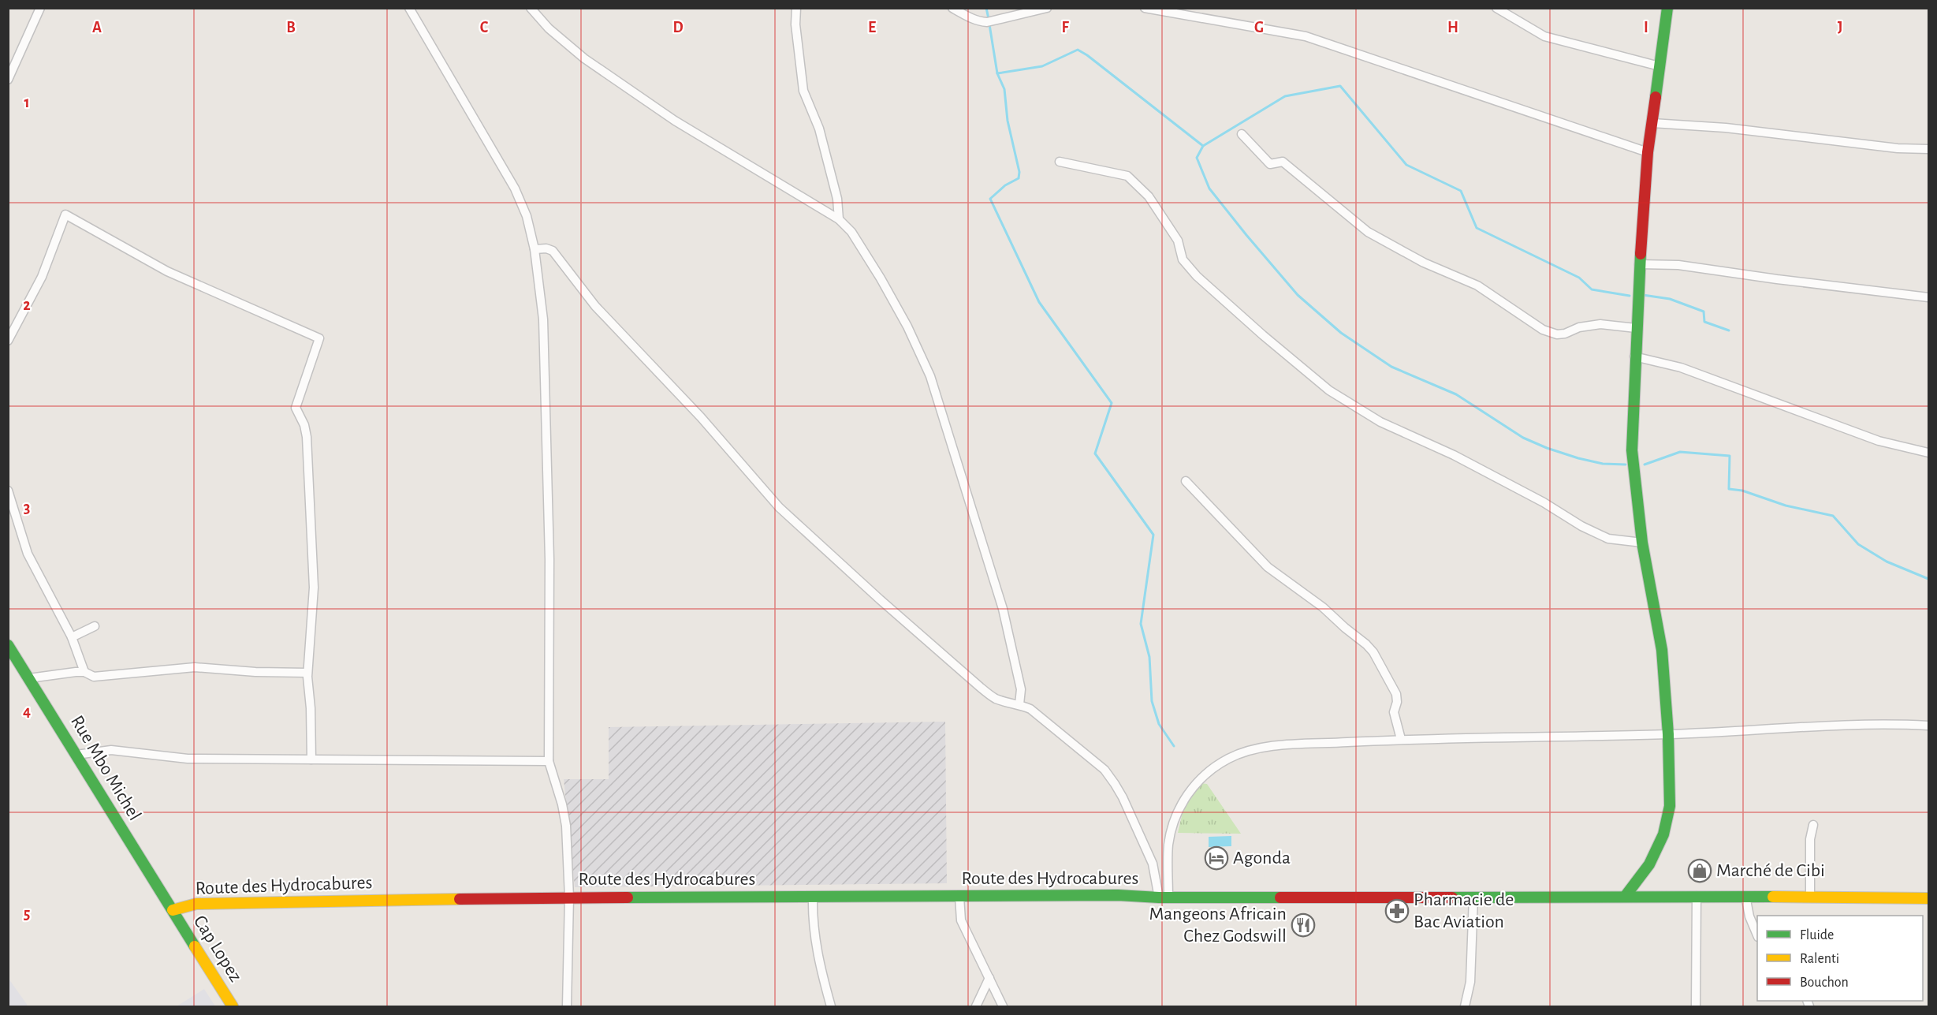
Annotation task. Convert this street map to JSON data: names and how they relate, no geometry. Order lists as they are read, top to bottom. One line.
{"streets":{"street":["Rue Mbo Michel","Route des Hydrocabures","Cap Lopez"]},"crossings":[["Rue Mbo Michel","Route des Hydrocabures"],["Rue Mbo Michel","Cap Lopez"],["Route des Hydrocabures","Cap Lopez"]],"places":{"hotel":["Agonda"],"shop":["Marché de Cibi"],"pharmacy":["Pharmacie de Bac Aviation"],"restaurant":["Mangeons Africain Chez Godswill"]},"legend":["Fluide","Ralenti","Bouchon"],"grid":{"columns":["A","B","C","D","E","F","G","H","I","J"],"rows":["1","2","3","4","5"]}}
